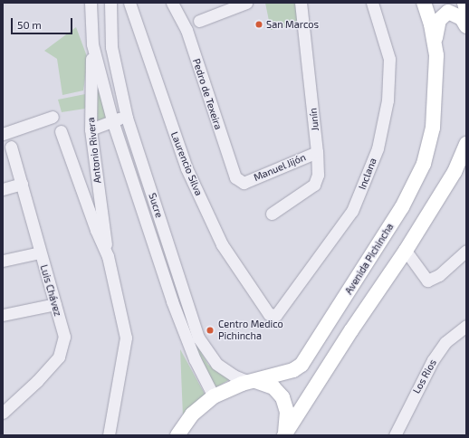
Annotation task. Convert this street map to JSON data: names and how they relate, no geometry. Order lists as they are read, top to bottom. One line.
{"streets":{"main road":["Avenida Pichincha"],"street":["Pedro de Texeira","Junín","Antonio Rivera","Laurencio Silva","Manuel Jijón","Inclana","Sucre","Luis Chávez","Los Rios"]},"crossings":[["Pedro de Texeira","Manuel Jijón"],["Junín","Manuel Jijón"],["Antonio Rivera","Sucre"],["Laurencio Silva","Inclana"],["Sucre","Avenida Pichincha"]],"places":["San Marcos","Centro Medico Pichincha"],"scale_bar":"50 m"}
